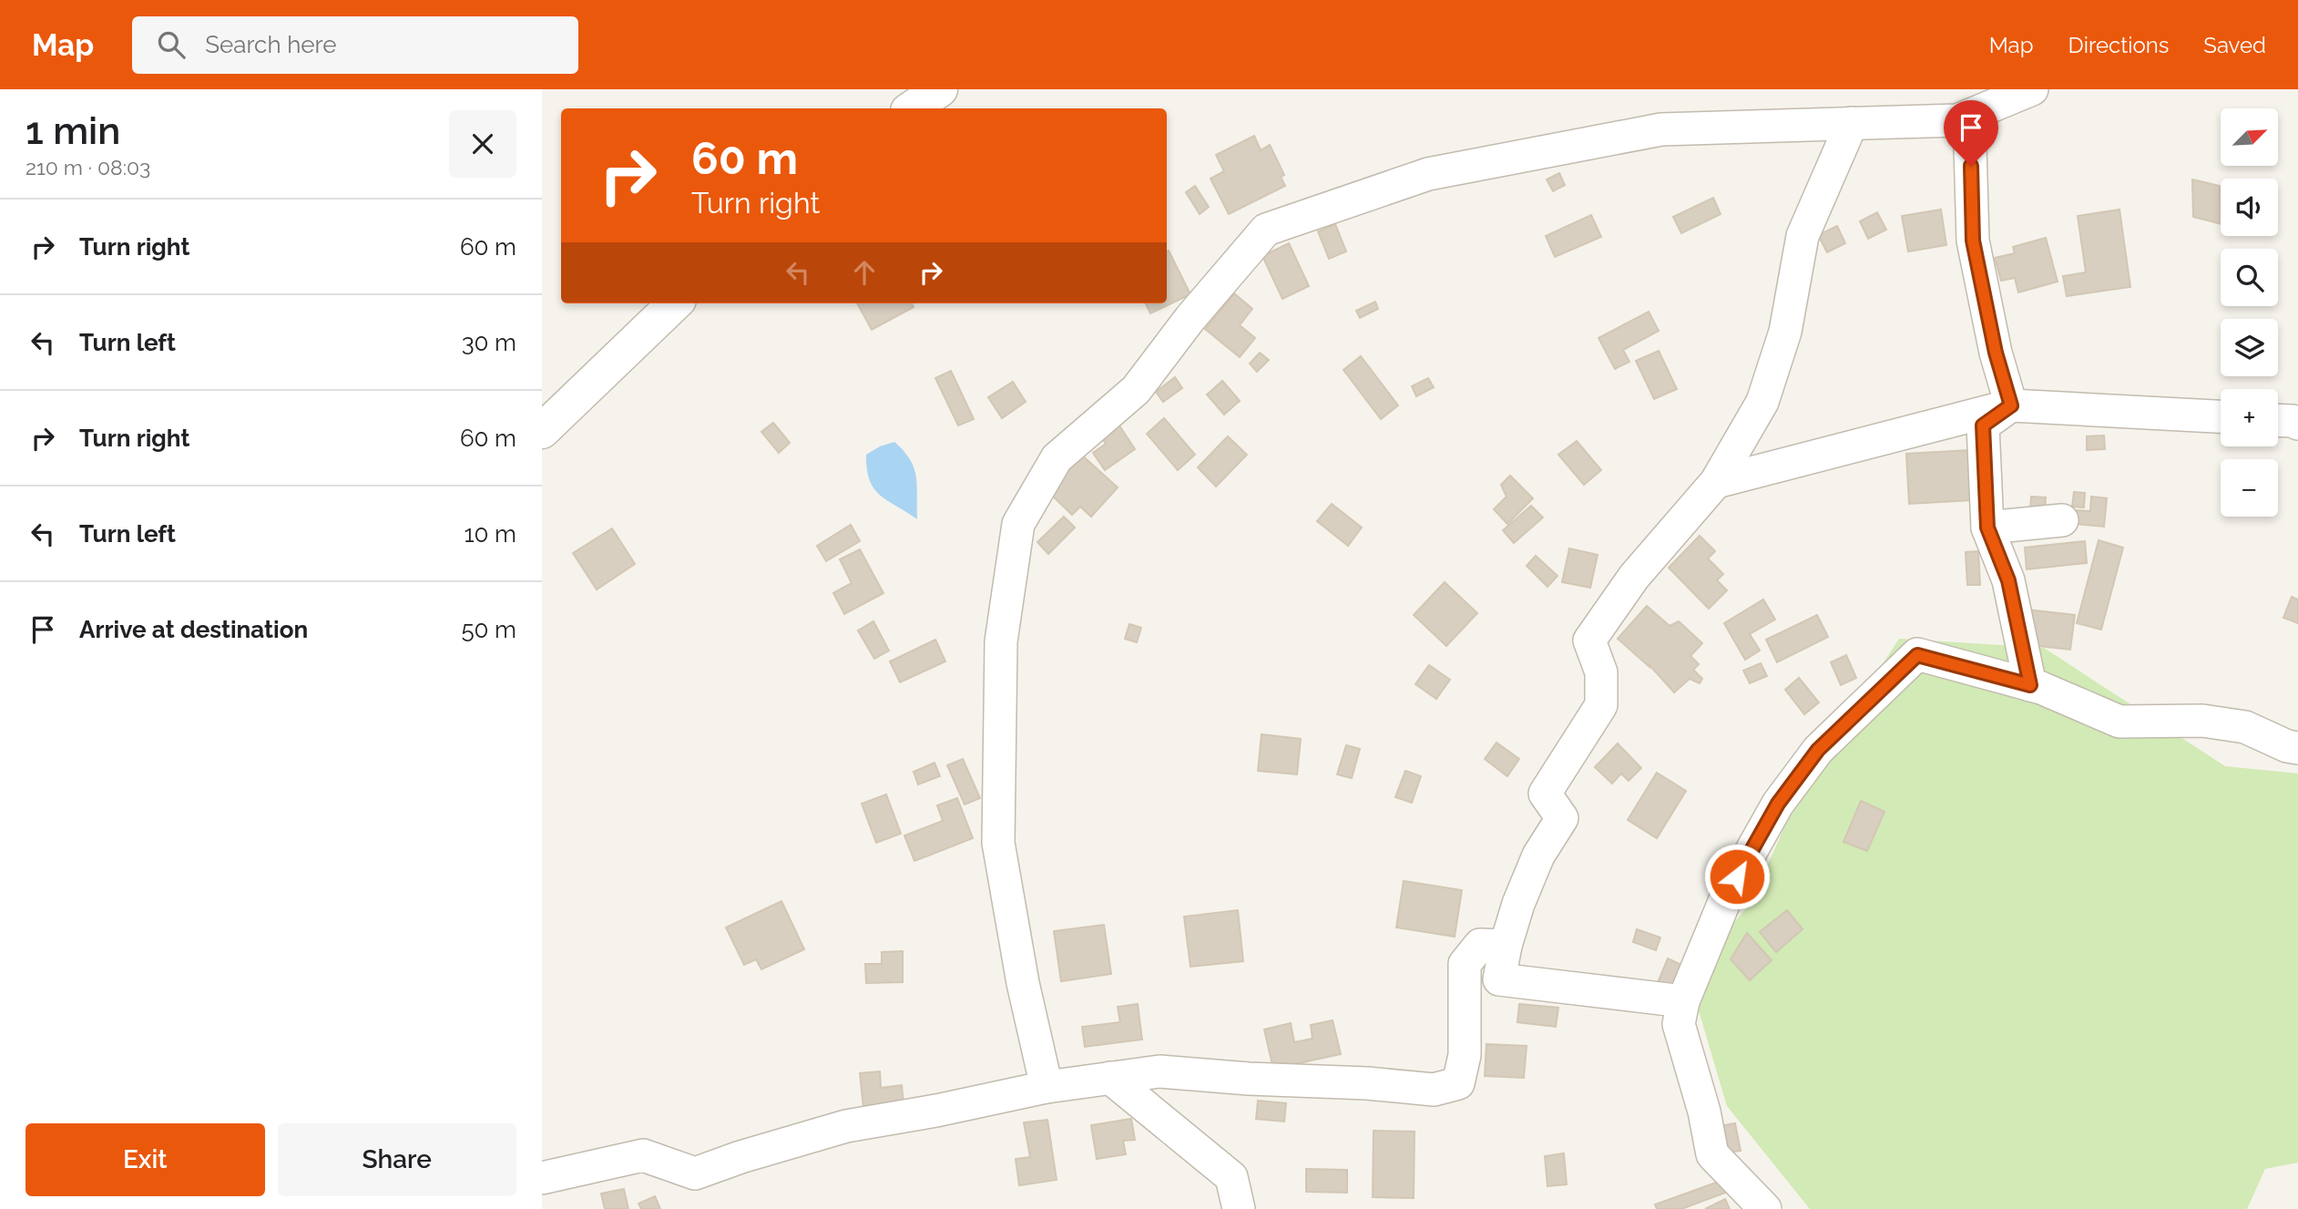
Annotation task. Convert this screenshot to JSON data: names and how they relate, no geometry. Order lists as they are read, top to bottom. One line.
{"north":"top right","page":{"header":"Map","search":"Search here","nav":["Map","Directions","Saved"],"heading":["1 min","210 m · 08:03"],"map_buttons":["+","−"],"turn":["60 m","Turn right"],"list":[{"name":"Turn right","value":"60 m"},{"name":"Turn left","value":"30 m"},{"name":"Turn right","value":"60 m"},{"name":"Turn left","value":"10 m"},{"name":"Arrive at destination","value":"50 m"}],"buttons":["Exit","Share"]}}
